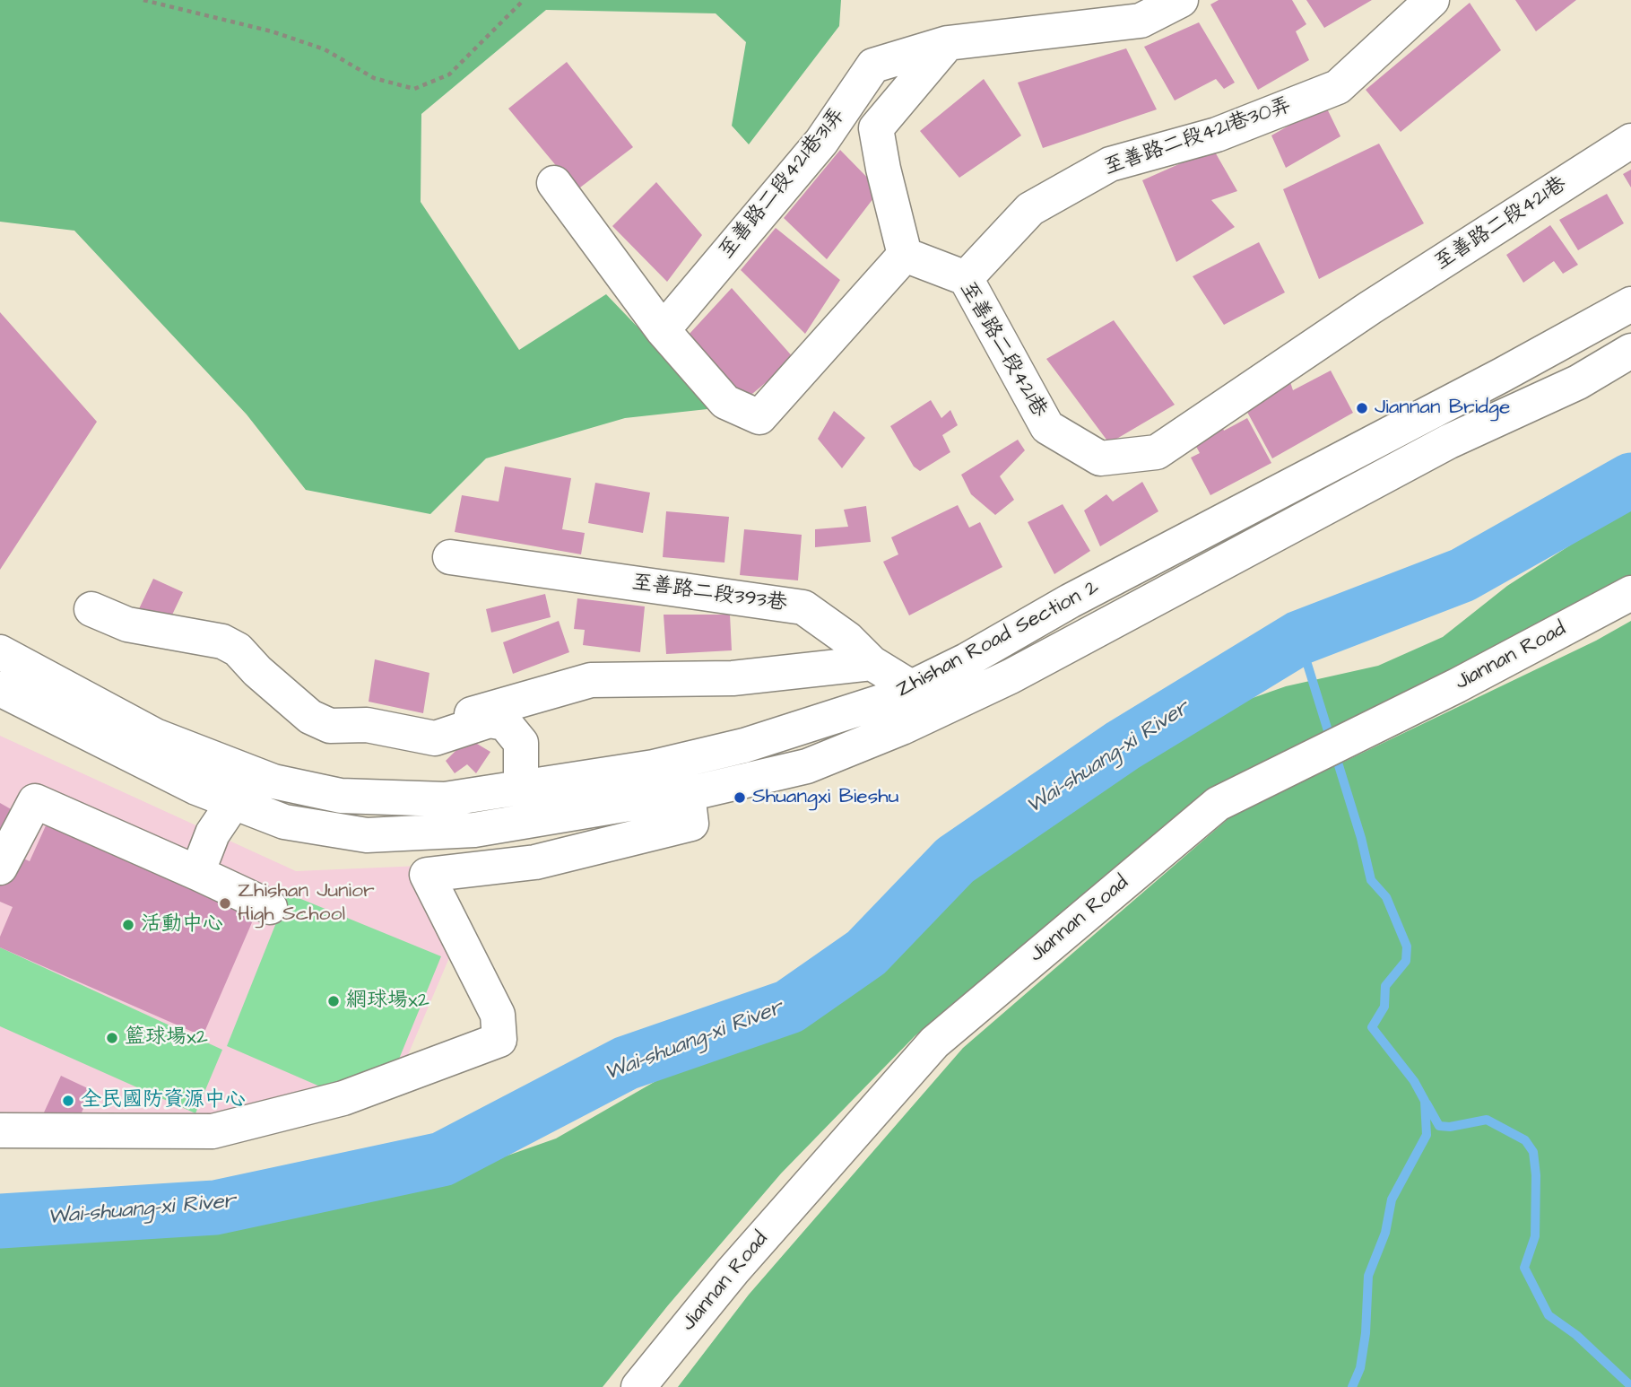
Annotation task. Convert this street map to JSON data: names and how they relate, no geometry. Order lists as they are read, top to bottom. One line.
{"streets":{"street":["至善路二段421巷30弄","至善路二段421巷31弄","至善路二段421巷","至善路二段393巷","Zhishan Road Section 2","Jiannan Road"]},"crossings":[["至善路二段421巷30弄","至善路二段421巷"],["至善路二段393巷","Zhishan Road Section 2"]],"water":["Wai-shuang-xi River"],"places":["Jiannan Bridge","Shuangxi Bieshu","Zhishan Junior High School","活動中心","網球場x2","籃球場x2","全民國防資源中心"]}
